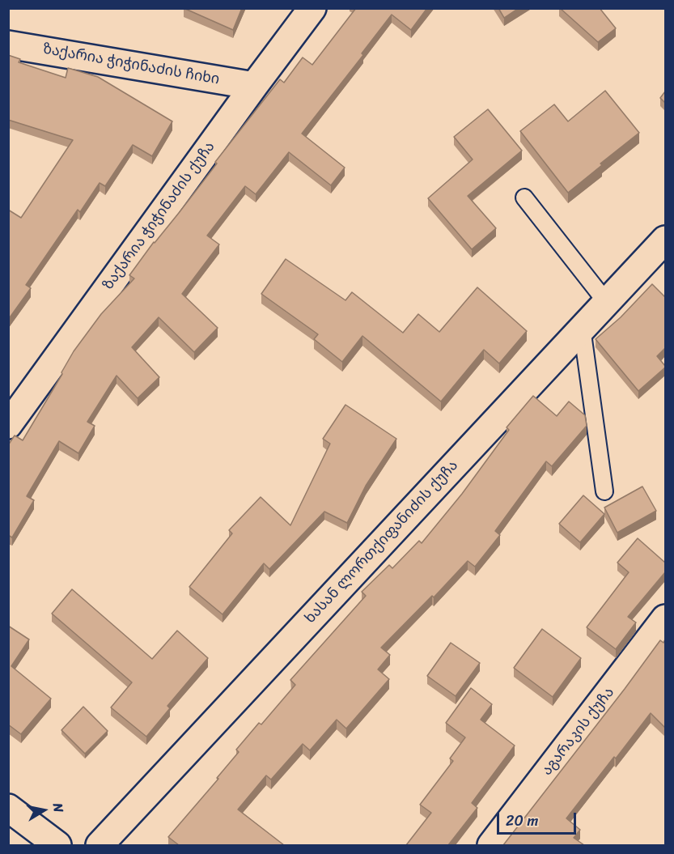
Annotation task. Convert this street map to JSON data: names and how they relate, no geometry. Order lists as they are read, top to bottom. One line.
{"streets":{"street":["ზაქარია ჭიჭინაძის ჩიხი","ზაქარია ჭიჭინაძის ქუჩა","ხასან ლორთქიფანიძის ქუჩა","აგარაკის ქუჩა"]},"crossings":[["ზაქარია ჭიჭინაძის ჩიხი","ზაქარია ჭიჭინაძის ქუჩა"]],"scale_bar":"20 m","north":"right"}
